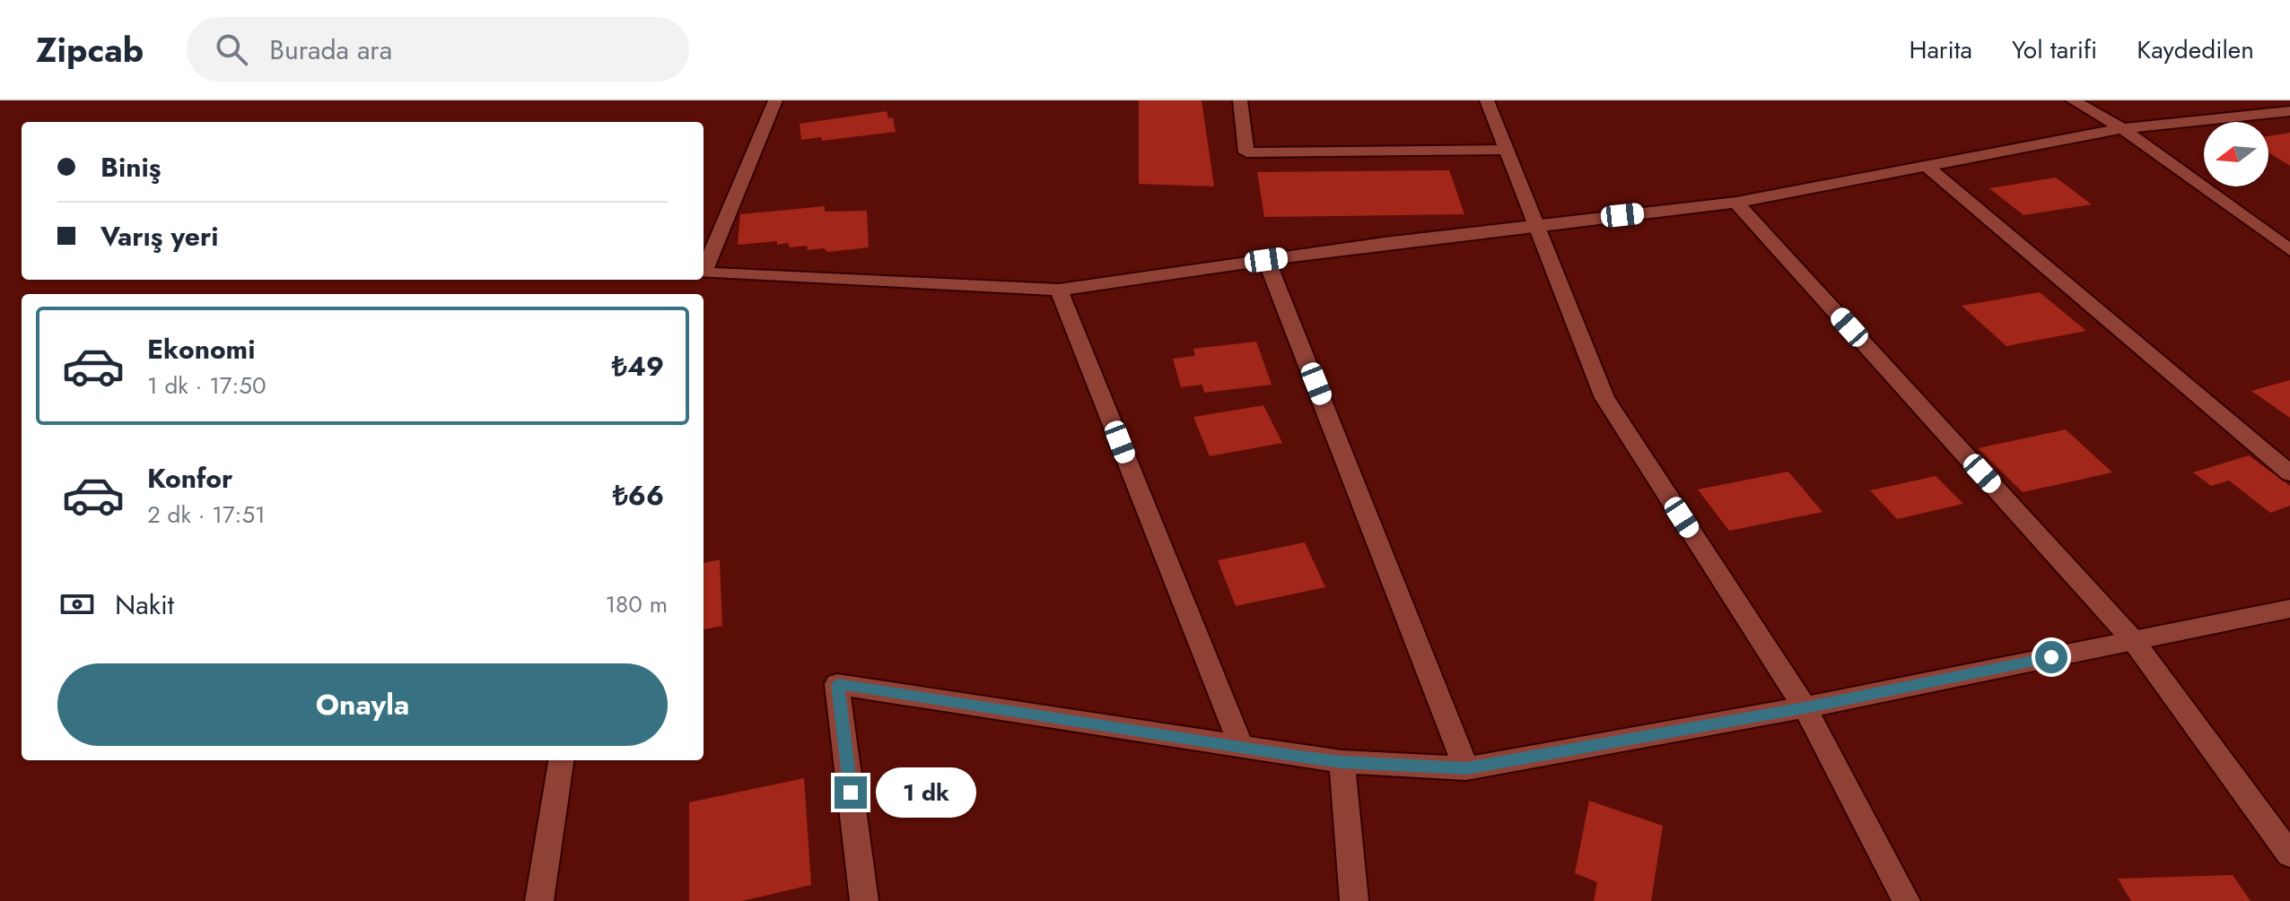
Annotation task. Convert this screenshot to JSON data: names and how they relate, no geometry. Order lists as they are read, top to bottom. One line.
{"north":"left","page":{"header":"Zipcab","search":"Burada ara","nav":["Harita","Yol tarifi","Kaydedilen"],"banner":["Biniş","Varış yeri"],"list":[{"name":"Ekonomi","note":"1 dk · 17:50","value":"₺49"},{"name":"Konfor","note":"2 dk · 17:51","value":"₺66"}],"pay":["Nakit","180 m"],"buttons":"Onayla","bubble":"1 dk"}}
